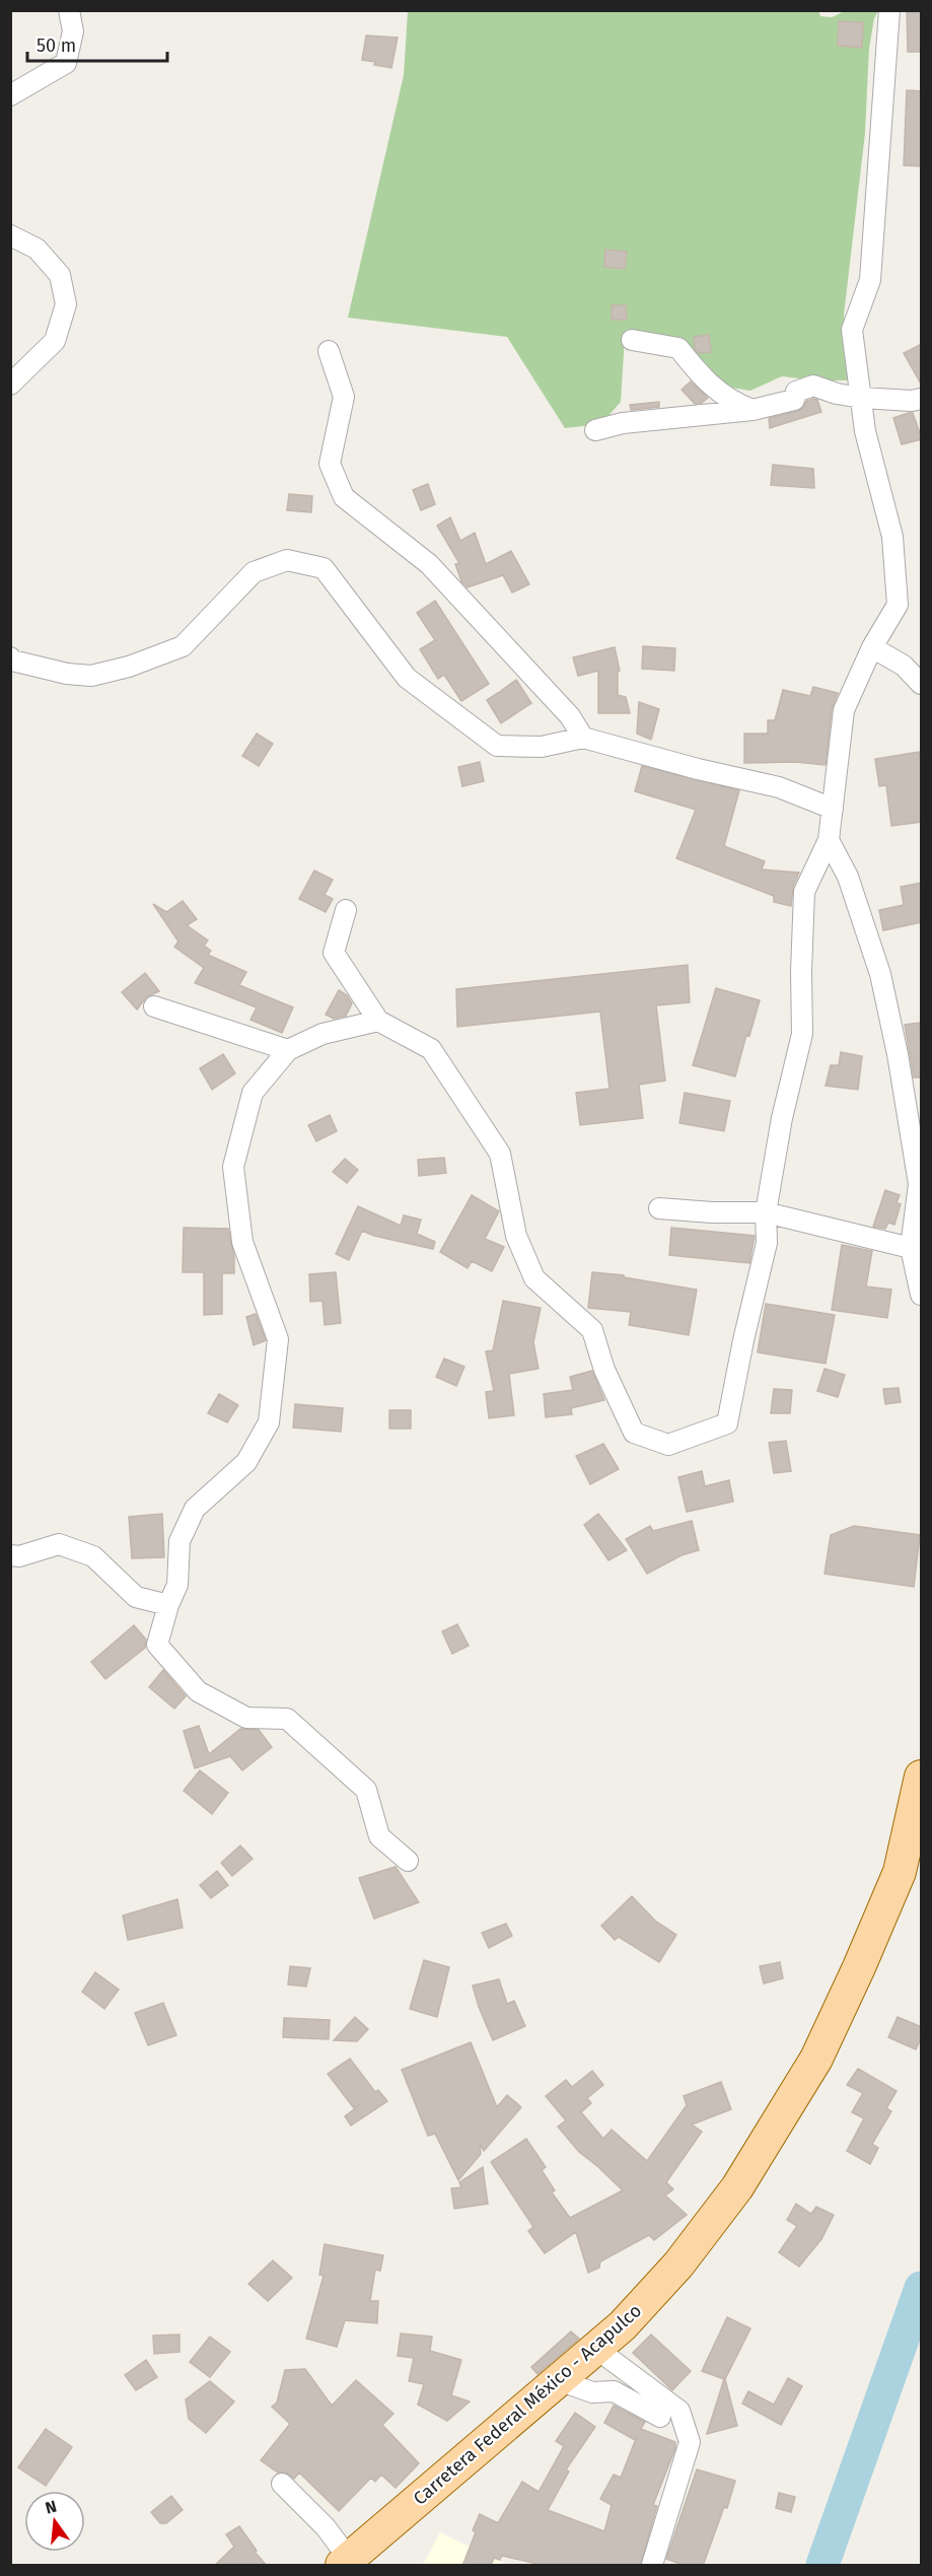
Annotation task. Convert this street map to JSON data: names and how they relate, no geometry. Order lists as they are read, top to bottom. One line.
{"streets":{"main road":["Carretera Federal México - Acapulco"]},"scale_bar":"50 m","north":"top"}
